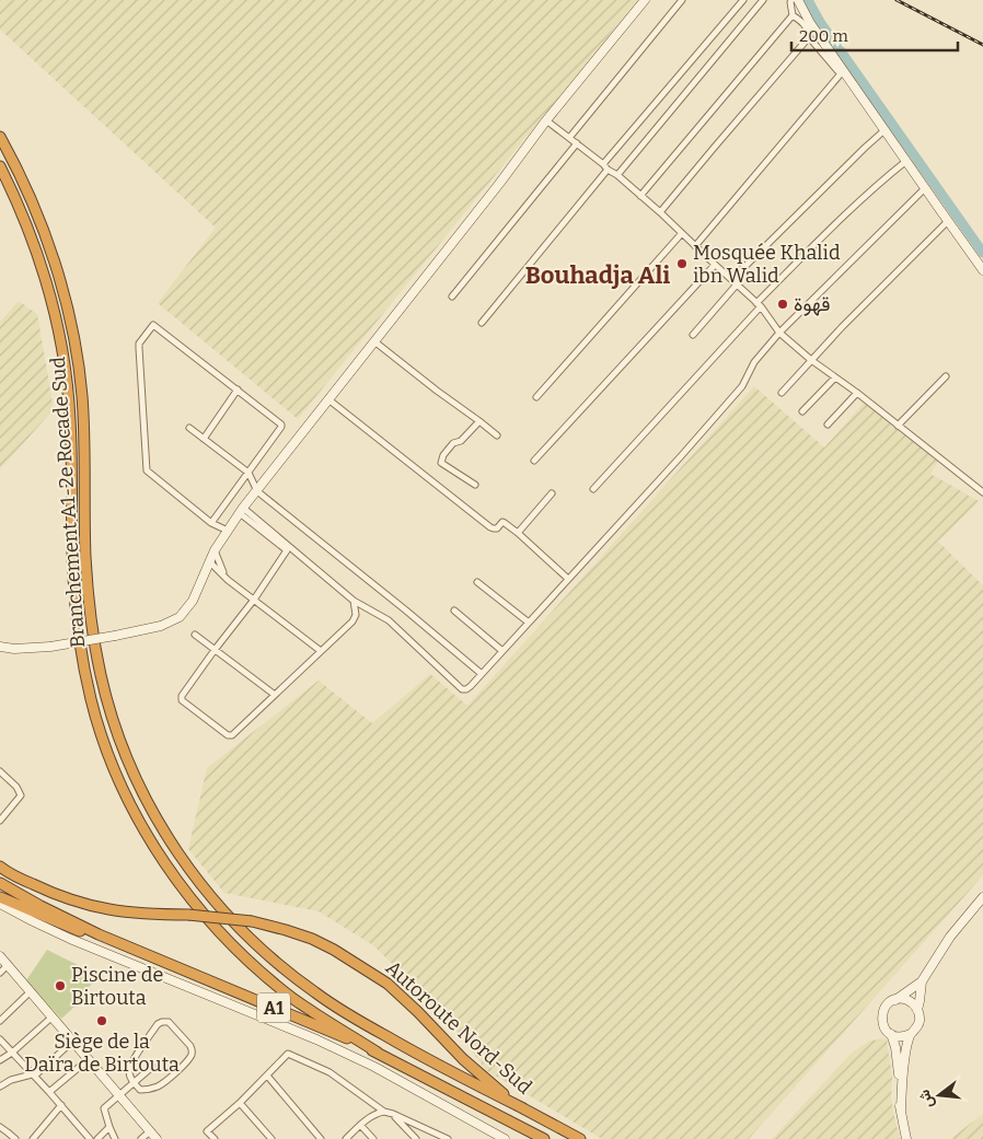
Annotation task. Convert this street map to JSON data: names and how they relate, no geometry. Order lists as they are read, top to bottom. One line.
{"streets":{"highway":["Branchement A1-2e Rocade Sud","A1","Autoroute Nord-Sud"]},"crossings":[["Branchement A1-2e Rocade Sud","Autoroute Nord-Sud"]],"districts":["Bouhadja Ali"],"places":["Mosquée Khalid ibn Walid","قهوة","Piscine de Birtouta","Siège de la Daïra de Birtouta"],"scale_bar":"200 m","north":"left"}
